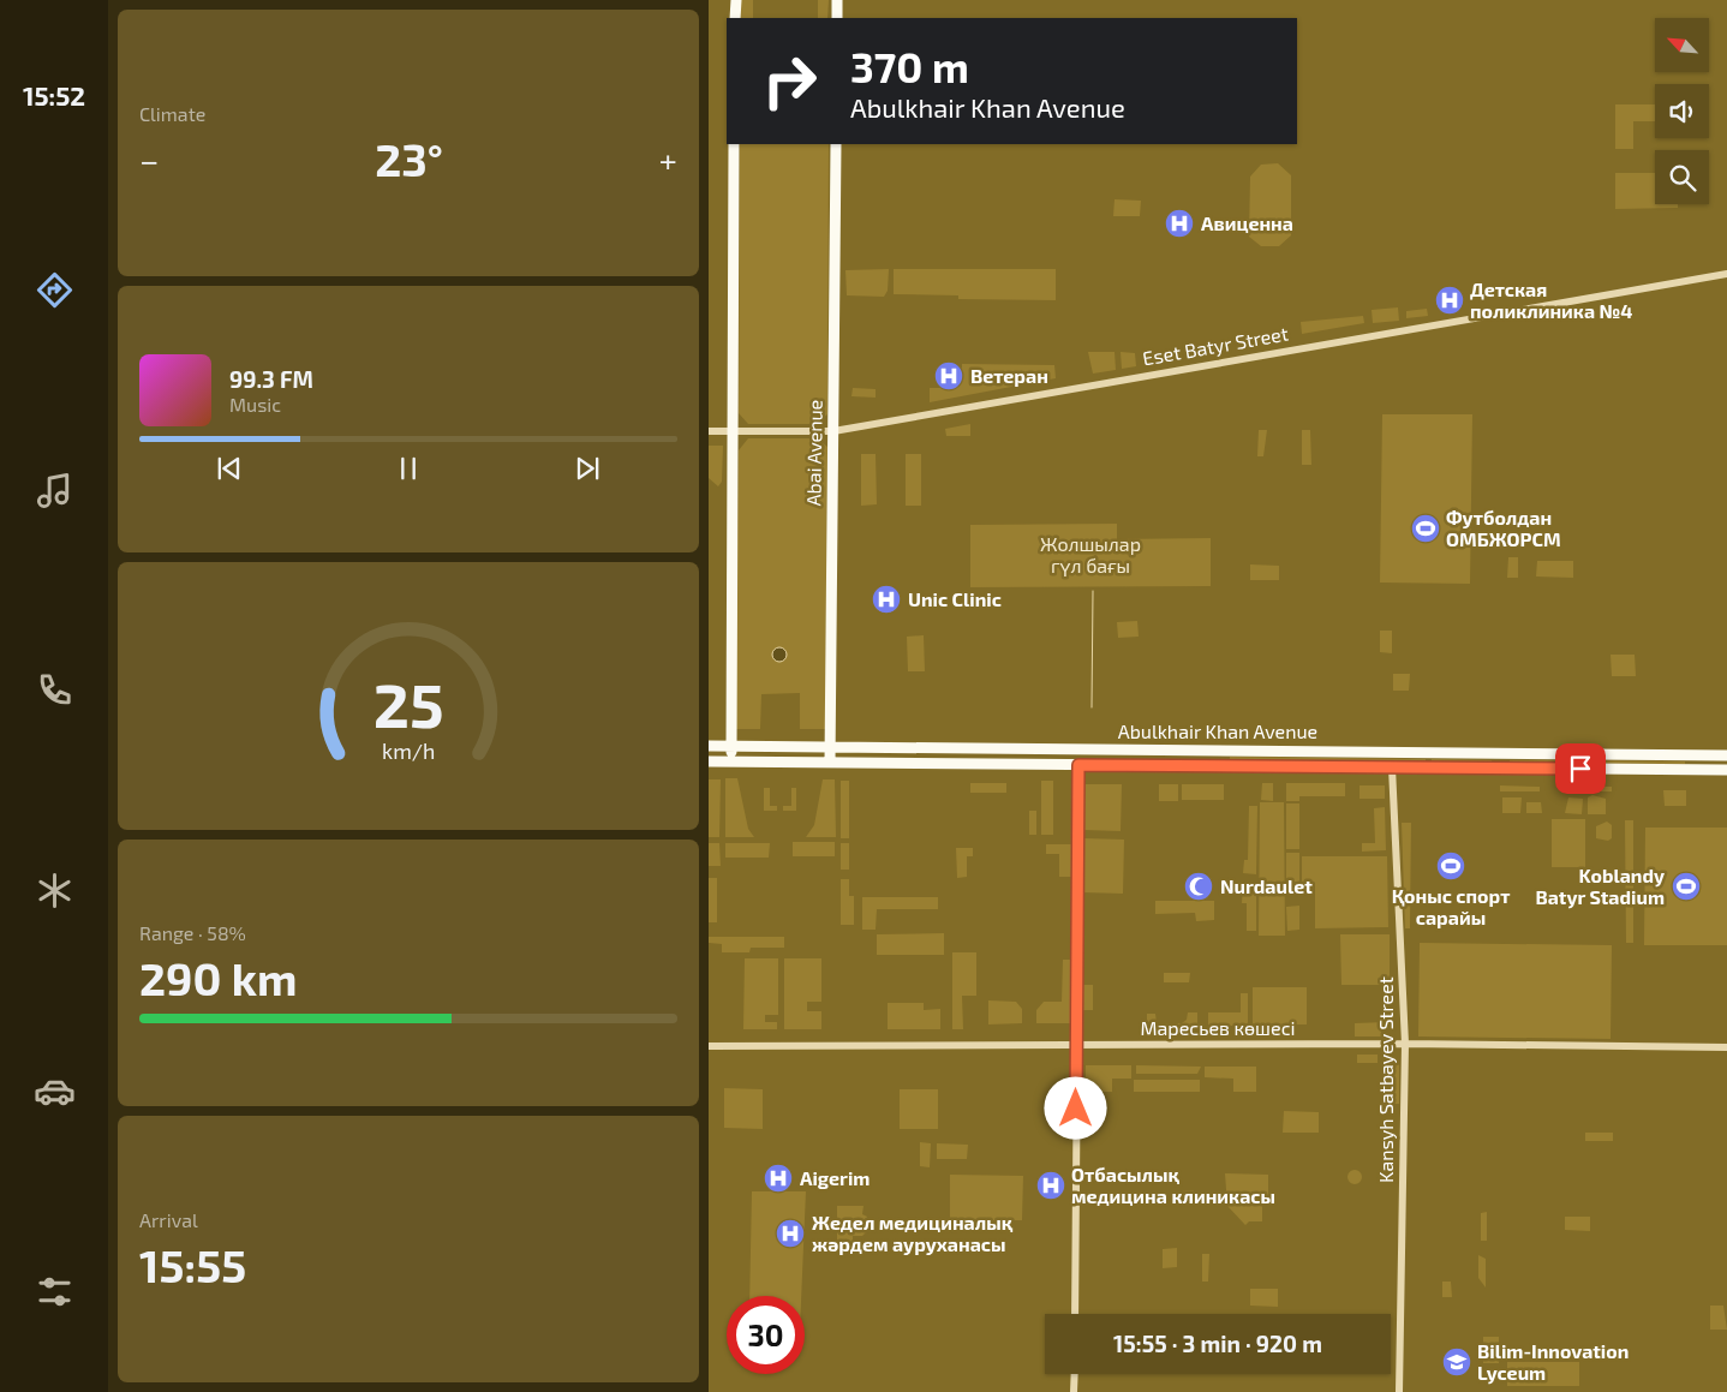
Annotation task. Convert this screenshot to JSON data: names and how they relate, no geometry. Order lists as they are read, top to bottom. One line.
{"streets":{"main road":["Abai Avenue","Abulkhair Khan Avenue"],"street":["Eset Batyr Street","Маресьев көшесі","Kansyh Satbayev Street"]},"crossings":[["Eset Batyr Street","Abai Avenue"],["Abai Avenue","Abulkhair Khan Avenue"],["Abulkhair Khan Avenue","Kansyh Satbayev Street"],["Маресьев көшесі","Kansyh Satbayev Street"]],"parks":["Жолшылар гүл бағы"],"places":{"hospital":["Авиценна","Детская поликлиника №4","Ветеран","Unic Clinic","Aigerim","Отбасылық медицина клиникасы","Жедел медициналық жәрдем ауруханасы"],"sports":["Футболдан ОМБЖОРСМ","Қоныс спорт сарайы","Koblandy Batyr Stadium"],"mosque":["Nurdaulet"],"school or university":["Bilim-Innovation Lyceum"]},"north":"top left","page":{"tabs":"15:52","tile":["Climate",["Range · 58%","290 km"],["Arrival","15:55"]],"turn":["370 m","Abulkhair Khan Avenue"],"heat":["−","23°","+"],"song":["99.3 FM","Music"],"limit":"30","trip":"15:55 · 3 min · 920 m","gauge":["25","km/h"]}}
